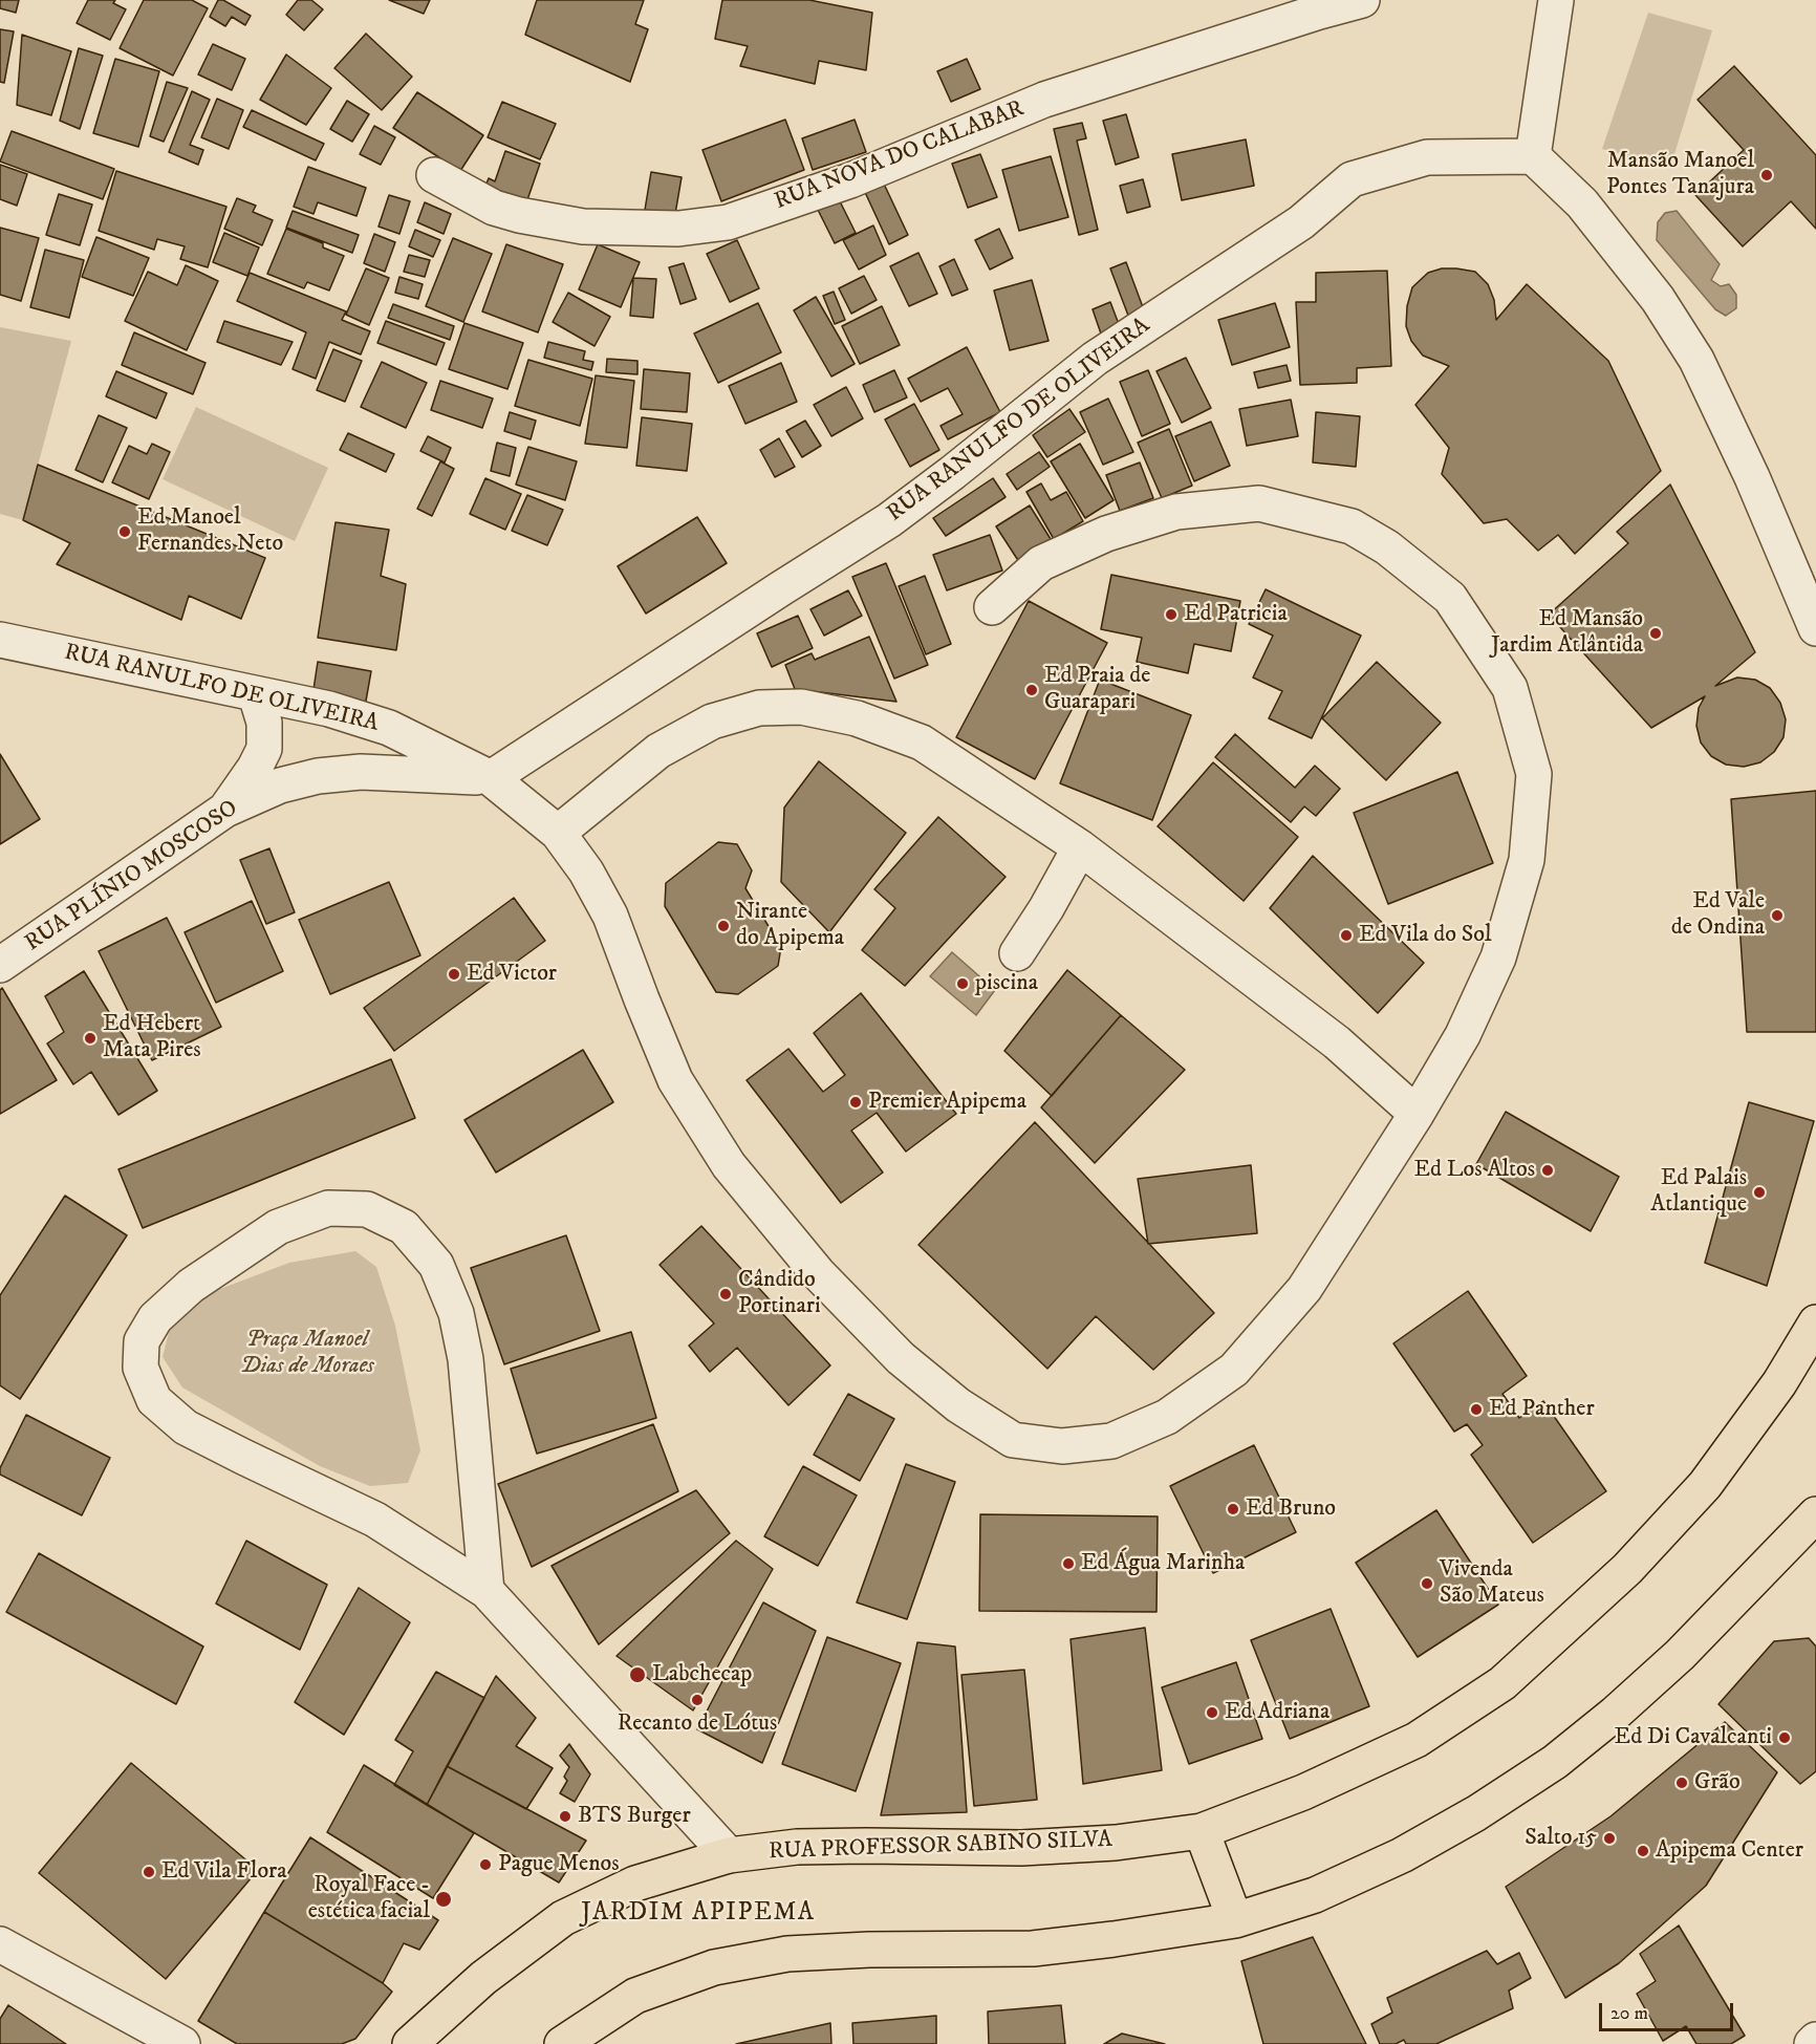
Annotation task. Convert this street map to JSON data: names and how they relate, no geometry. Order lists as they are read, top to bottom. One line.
{"streets":{"main road":["RUA PROFESSOR SABINO SILVA"],"street":["RUA NOVA DO CALABAR","RUA RANULFO DE OLIVEIRA","RUA PLÍNIO MOSCOSO"]},"crossings":[["RUA RANULFO DE OLIVEIRA","RUA PLÍNIO MOSCOSO"]],"districts":["JARDIM APIPEMA"],"parks":["Praça Manoel Dias de Moraes"],"places":["Mansão Manoel Pontes Tanajura","Ed Manoel Fernandes Neto","Ed Patricia","Ed Mansão Jardim Atlântida","Ed Praia de Guarapari","Ed Vale de Ondina","Nirante do Apipema","Ed Vila do Sol","Ed Victor","piscina","Ed Hebert Mata Pires","Premier Apipema","Ed Los Altos","Ed Palais Atlantique","Cândido Portinari","Ed Panther","Ed Bruno","Ed Água Marinha","Vivenda São Mateus","Labchecap","Recanto de Lótus","Ed Adriana","Ed Di Cavalcanti","Grão","BTS Burger","Salto 15","Apipema Center","Pague Menos","Ed Vila Flora","Royal Face - estética facial"],"scale_bar":"20 m"}
